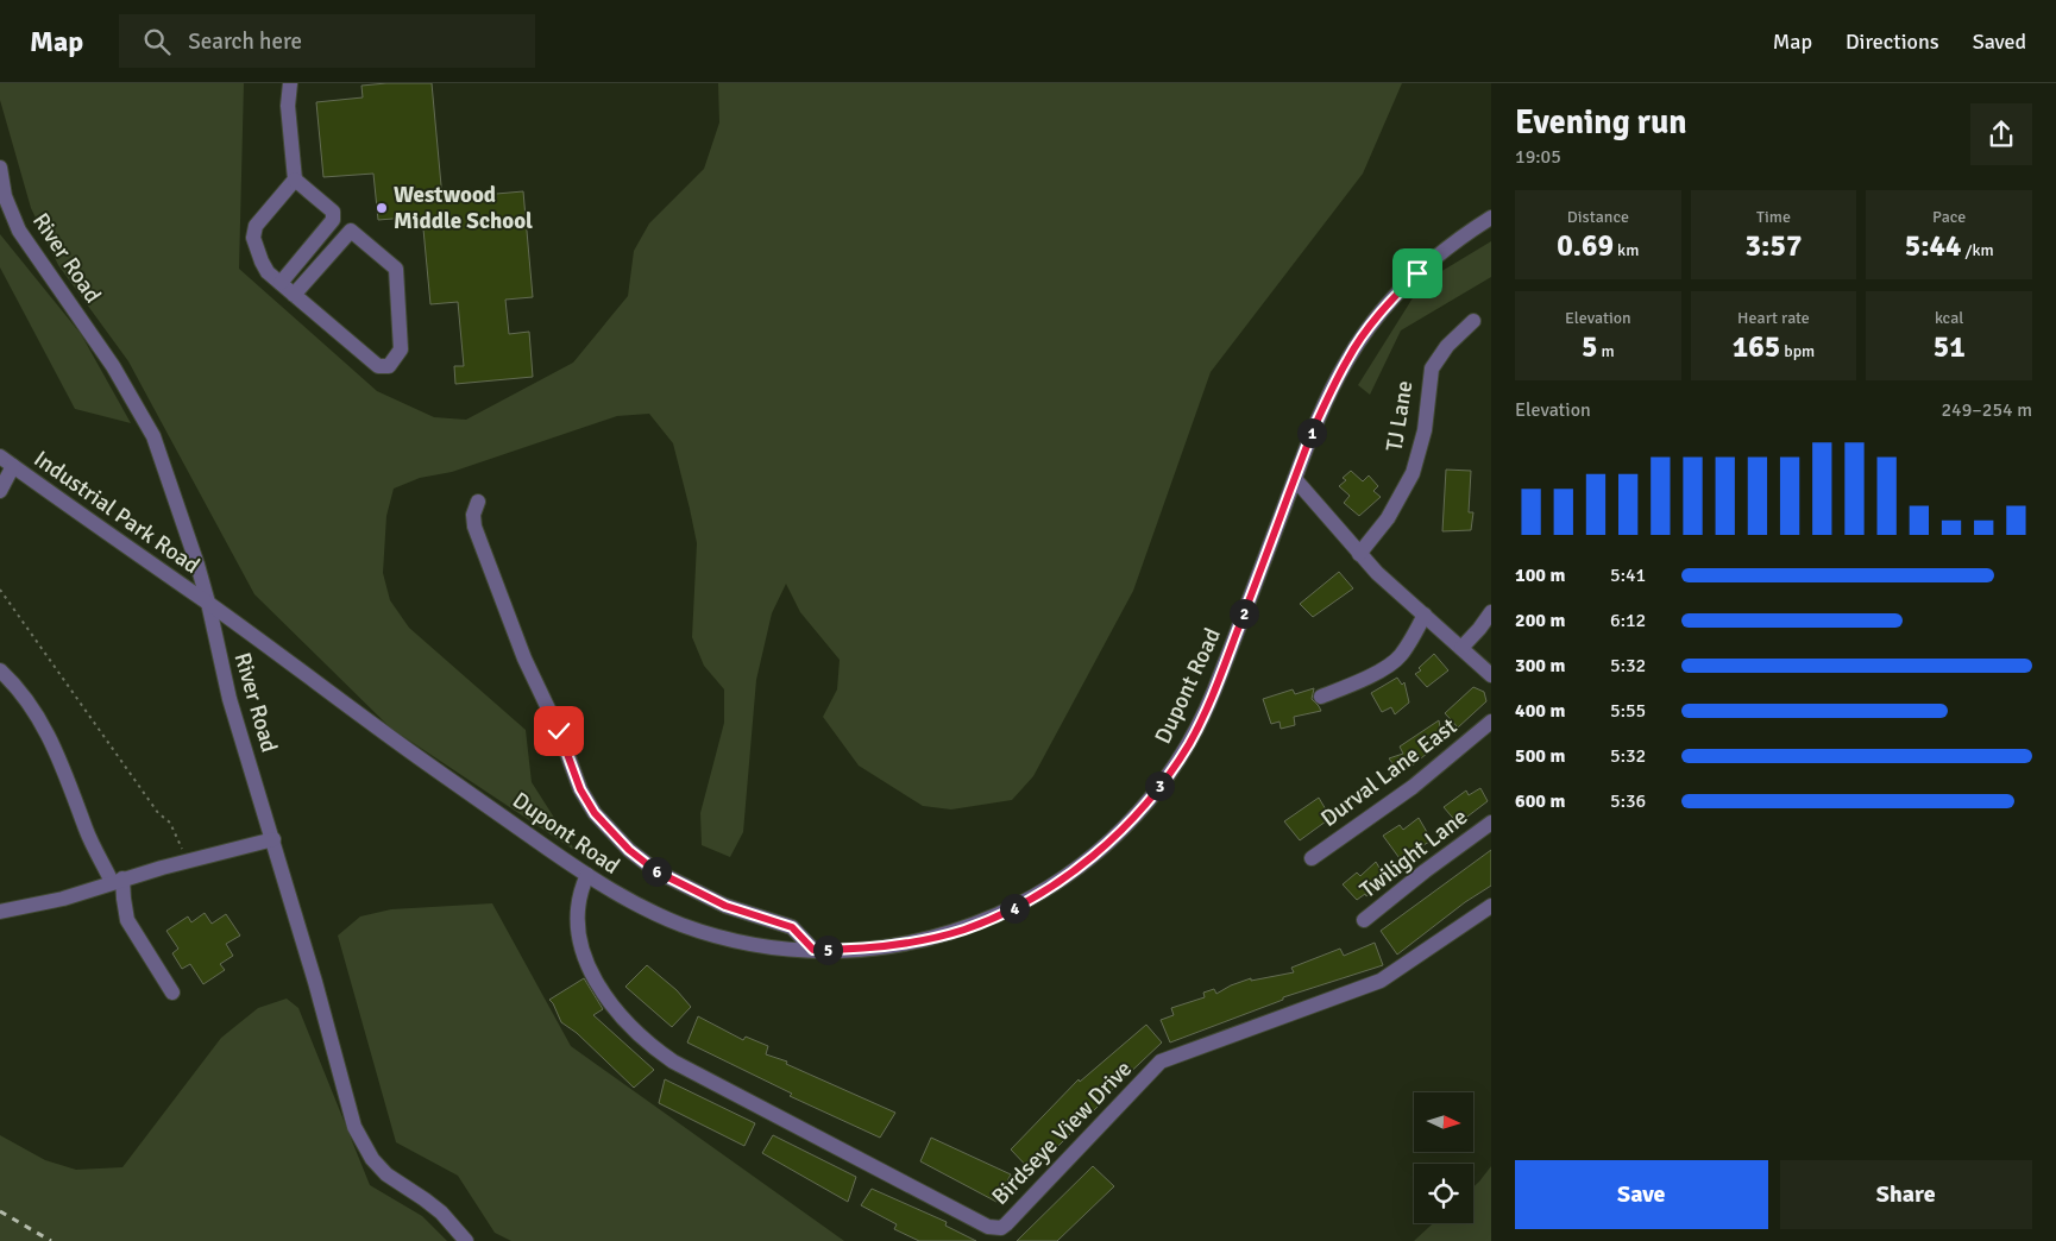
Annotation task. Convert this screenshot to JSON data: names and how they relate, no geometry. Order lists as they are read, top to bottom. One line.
{"streets":{"street":["River Road","TJ Lane","Industrial Park Road","Dupont Road","Durval Lane East","Twilight Lane","Birdseye View Drive"]},"crossings":[["River Road","Industrial Park Road"],["River Road","Dupont Road"],["Industrial Park Road","Dupont Road"],["Dupont Road","Birdseye View Drive"]],"places":["Westwood Middle School"],"north":"right","page":{"header":"Map","search":"Search here","nav":["Map","Directions","Saved"],"heading":["Evening run","19:05"],"stats":[["Distance","0.69 km"],["Time","3:57"],["Pace","5:44 /km"],["Elevation","5 m"],["Heart rate","165 bpm"],["kcal","51"]],"chart":["Elevation","249–254 m"],"pins":["1","2","3","6","4","5"],"list":[{"name":"100 m","note":"5:41"},{"name":"200 m","note":"6:12"},{"name":"300 m","note":"5:32"},{"name":"400 m","note":"5:55"},{"name":"500 m","note":"5:32"},{"name":"600 m","note":"5:36"}],"buttons":["Save","Share"]}}
